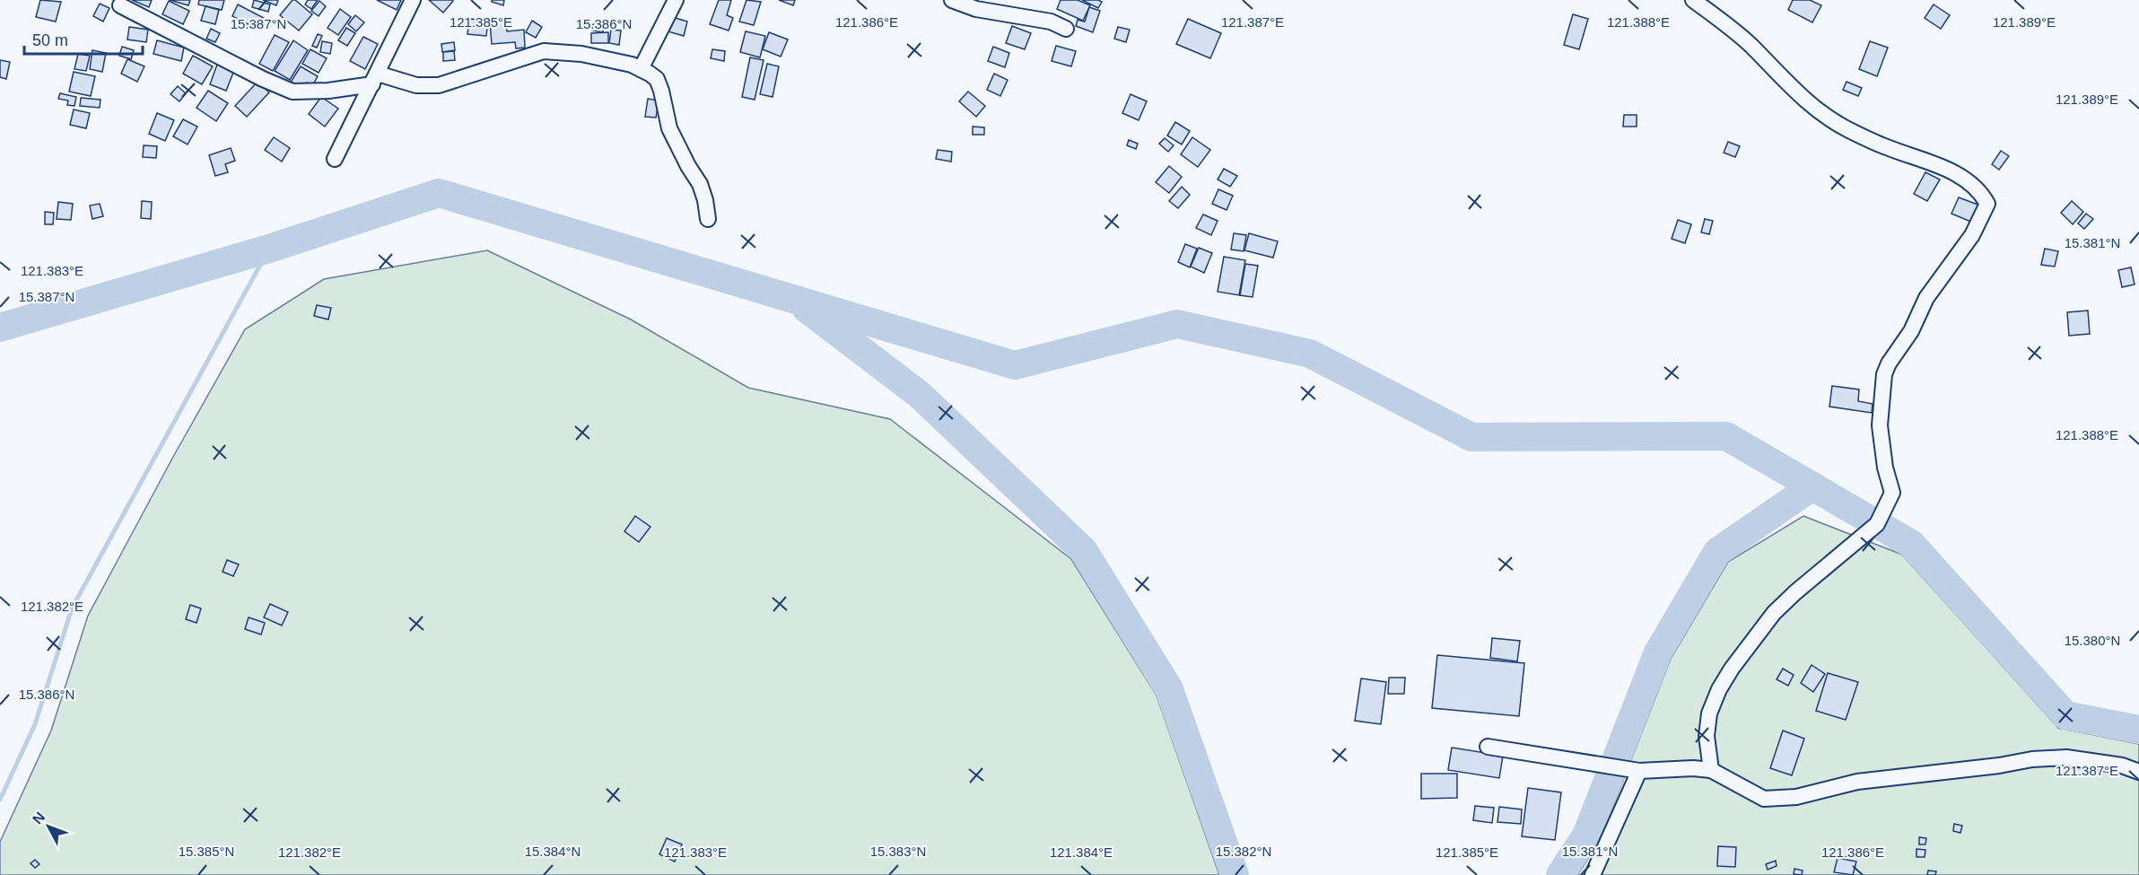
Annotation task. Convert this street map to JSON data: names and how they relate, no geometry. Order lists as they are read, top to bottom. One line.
{"scale_bar":"50 m","north":"top left","coordinates":["121.385°E","121.387°E","121.388°E","121.386°E","121.389°E","15.387°N","15.386°N","15.381°N","121.383°E","121.382°E","15.380°N","15.385°N","15.384°N","15.383°N","15.382°N","121.384°E"]}
